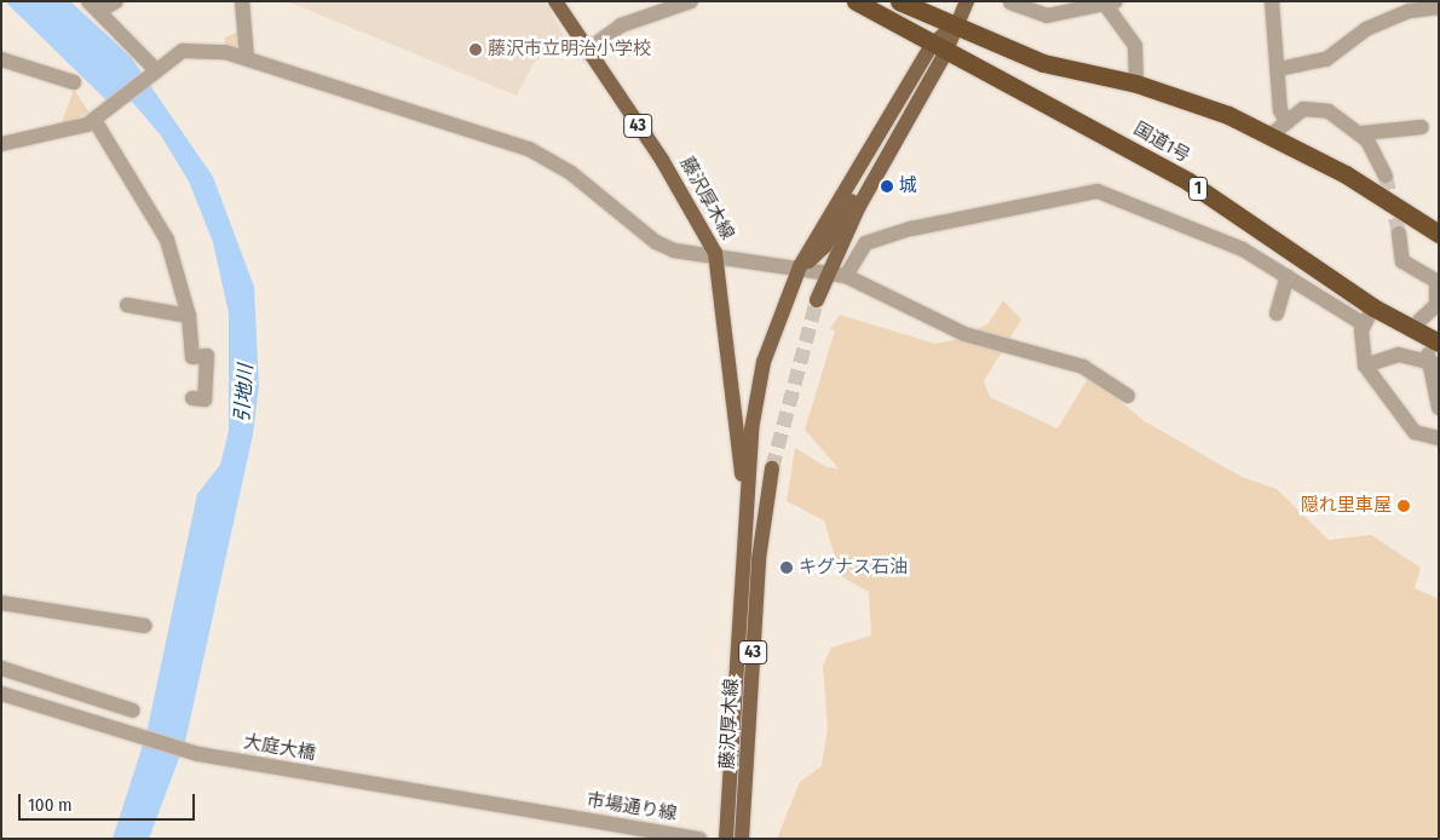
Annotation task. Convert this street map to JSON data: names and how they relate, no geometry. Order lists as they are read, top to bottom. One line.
{"streets":{"highway":["国道1号","1"],"main road":["43","藤沢厚木線"],"street":["大庭大橋","市場通り線"]},"crossings":[["国道1号","藤沢厚木線"],["大庭大橋","市場通り線"]],"water":["引地川"],"places":["藤沢市立明治小学校","城","隠れ里車屋","キグナス石油"],"scale_bar":"100 m"}
